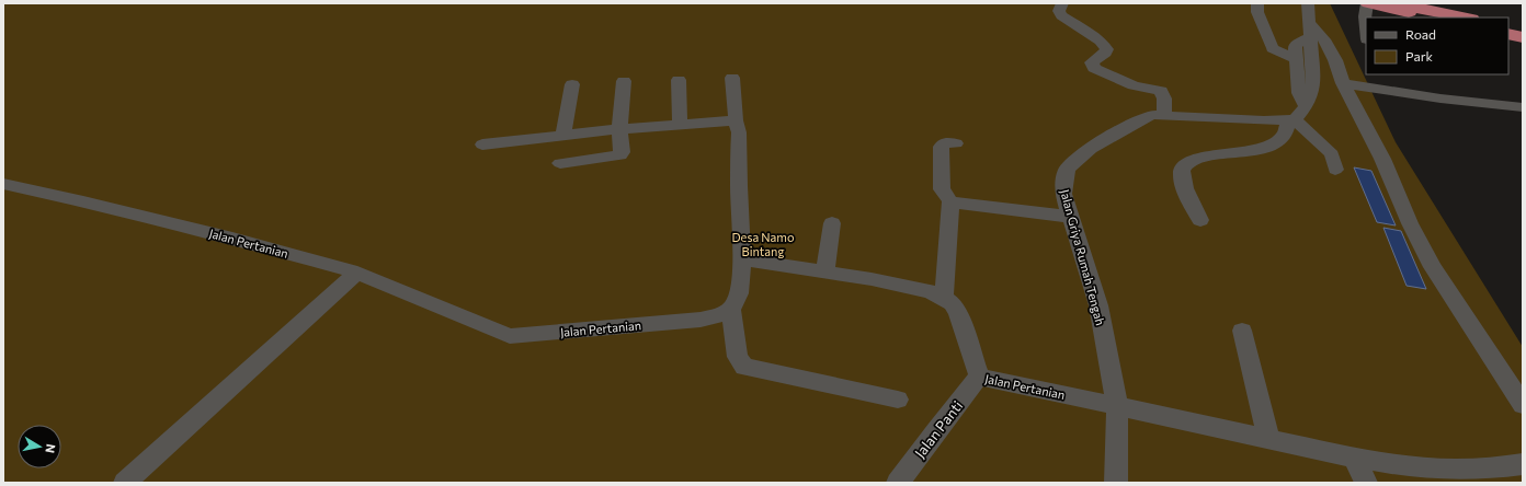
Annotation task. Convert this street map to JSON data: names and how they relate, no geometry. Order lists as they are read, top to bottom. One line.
{"streets":{"street":["Jalan Pertanian","Jalan Griya Rumah Tengah","Jalan Panti"]},"crossings":[["Jalan Pertanian","Jalan Griya Rumah Tengah"],["Jalan Pertanian","Jalan Panti"]],"parks":["Desa Namo Bintang"],"legend":["Road","Park"],"north":"right"}
